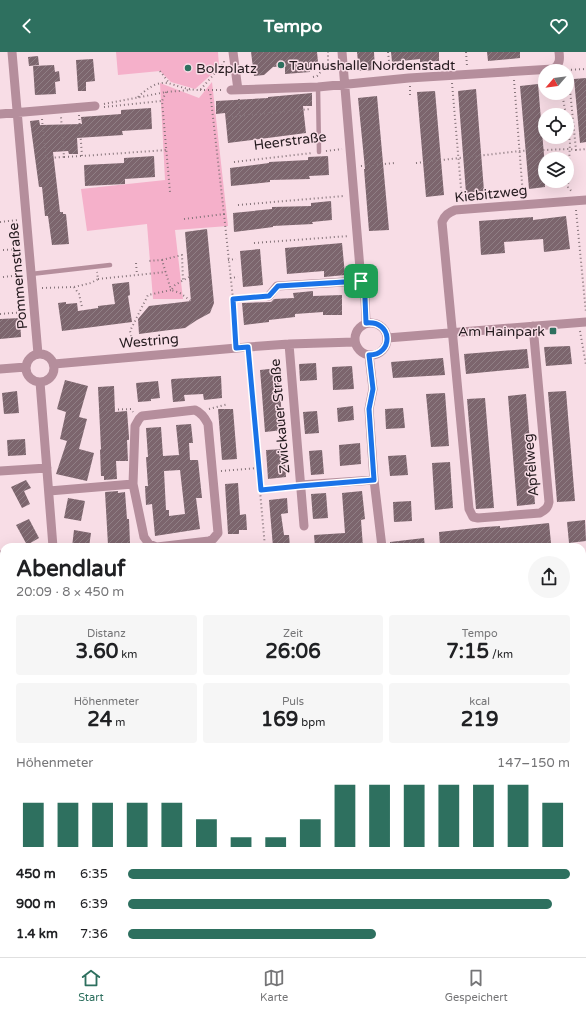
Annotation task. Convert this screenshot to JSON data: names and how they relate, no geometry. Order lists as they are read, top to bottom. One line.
{"streets":{"street":["Kiebitzweg","Pommernstraße","Westring","Zwickauer Straße","Apfelweg"],"path":["Heerstraße"]},"crossings":[["Kiebitzweg","Apfelweg"],["Pommernstraße","Westring"],["Westring","Zwickauer Straße"]],"places":{"other":["Taunushalle Nordenstadt","Bolzplatz"],"transit":["Am Hainpark"]},"north":"bottom left","page":{"header":"Tempo","heading":["Abendlauf","20:09 · 8 × 450 m"],"stats":[["Distanz","3.60 km"],["Zeit","26:06"],["Tempo","7:15 /km"],["Höhenmeter","24 m"],["Puls","169 bpm"],["kcal","219"]],"chart":["Höhenmeter","147–150 m"],"list":[{"name":"450 m","note":"6:35"},{"name":"900 m","note":"6:39"},{"name":"1.4 km","note":"7:36"}],"tabs":["Start","Karte","Gespeichert"]}}
